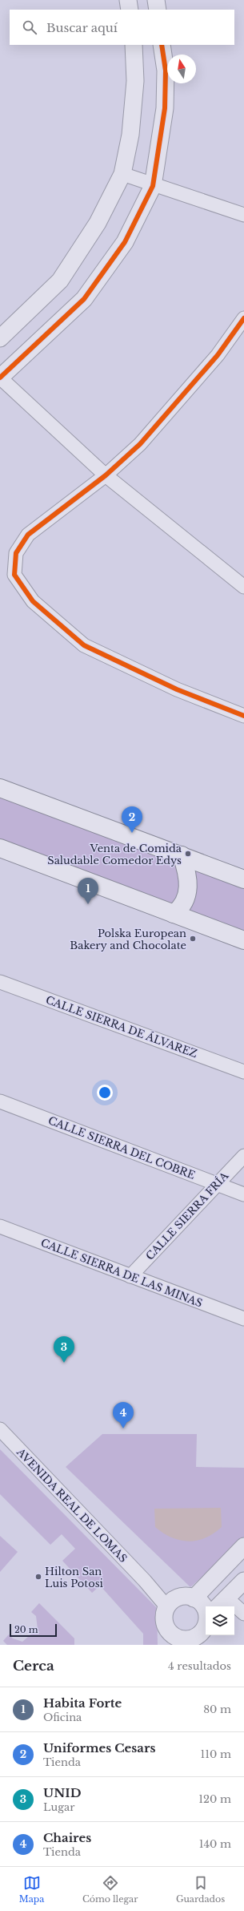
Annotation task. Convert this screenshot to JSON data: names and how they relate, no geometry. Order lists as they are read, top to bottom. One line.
{"streets":{"street":["CALLE SIERRA DE ÁLVAREZ","CALLE SIERRA DEL COBRE","CALLE SIERRA FRÍA","CALLE SIERRA DE LAS MINAS","AVENIDA REAL DE LOMAS"]},"crossings":[["CALLE SIERRA DEL COBRE","CALLE SIERRA FRÍA"],["CALLE SIERRA FRÍA","CALLE SIERRA DE LAS MINAS"]],"places":["Venta de Comida Saludable Comedor Edys","Polska European Bakery and Chocolate","Hilton San Luis Potosi"],"scale_bar":"20 m","north":"top","page":{"search":"Buscar aquí","pins":["2","1","3","4"],"scale":"20 m","heading":["Cerca","4 resultados"],"list":[{"mark":"1","name":"Habita Forte","note":"Oficina","value":"80 m"},{"mark":"2","name":"Uniformes Cesars","note":"Tienda","value":"110 m"},{"mark":"3","name":"UNID","note":"Lugar","value":"120 m"},{"mark":"4","name":"Chaires","note":"Tienda","value":"140 m"}],"nav":["Mapa","Cómo llegar","Guardados"]}}
